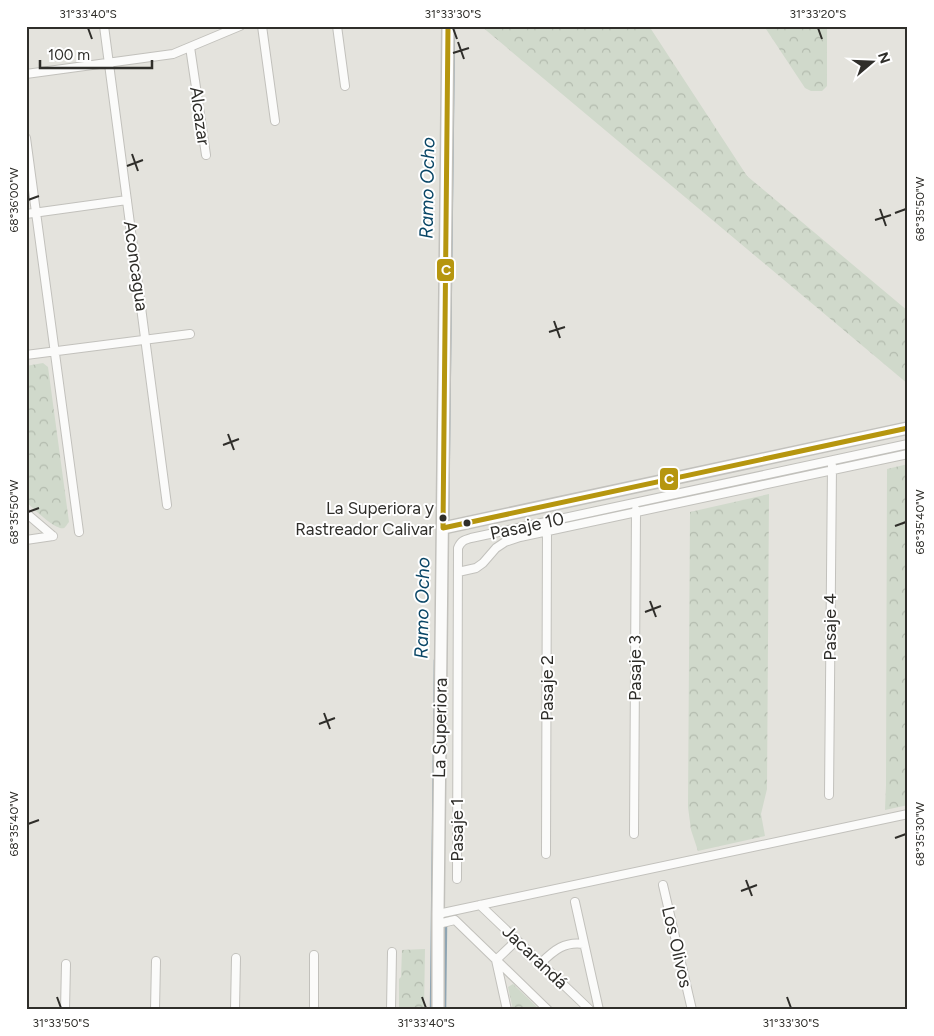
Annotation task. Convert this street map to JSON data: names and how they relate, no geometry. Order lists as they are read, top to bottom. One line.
{"streets":{"street":["Alcazar","Aconcagua","Pasaje 10","Pasaje 4","Pasaje 3","Pasaje 2","La Superiora","Pasaje 1","Los Olivos","Jacarandá"]},"crossings":[["Pasaje 10","Pasaje 4"],["Pasaje 10","Pasaje 3"],["Pasaje 10","Pasaje 2"],["Pasaje 10","Pasaje 1"],["La Superiora","Jacarandá"]],"water":["Ramo Ocho"],"places":["La Superiora y Rastreador Calivar"],"lines":["transit line C"],"scale_bar":"100 m","north":"right","coordinates":["31°33'40\"S","31°33'30\"S","31°33'20\"S","68°36'00\"W","68°35'50\"W","68°35'40\"W","68°35'30\"W","31°33'50\"S"]}
